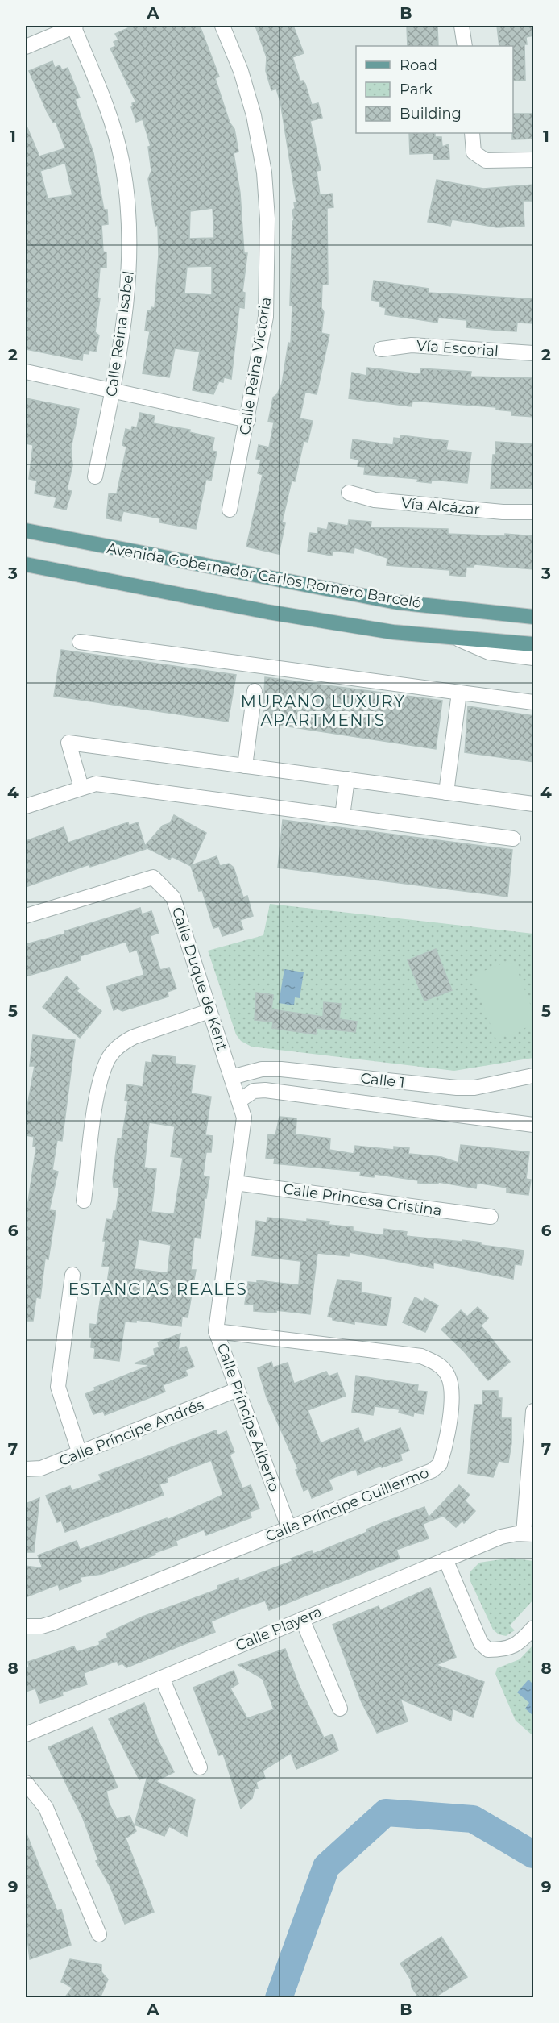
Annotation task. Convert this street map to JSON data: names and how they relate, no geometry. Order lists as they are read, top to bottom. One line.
{"streets":{"main road":["Avenida Gobernador Carlos Romero Barceló"],"street":["Calle Reina Isabel","Vía Escorial","Calle Reina Victoria","Vía Alcázar","Calle Duque de Kent","Calle 1","Calle Princesa Cristina","Calle Príncipe Alberto","Calle Príncipe Andrés","Calle Príncipe Guillermo","Calle Playera"]},"crossings":[["Calle Duque de Kent","Calle 1"],["Calle Duque de Kent","Calle Príncipe Alberto"],["Calle 1","Calle Príncipe Alberto"],["Calle Princesa Cristina","Calle Príncipe Alberto"],["Calle Príncipe Alberto","Calle Príncipe Andrés"],["Calle Príncipe Alberto","Calle Príncipe Guillermo"]],"districts":["MURANO LUXURY APARTMENTS","ESTANCIAS REALES"],"legend":["Road","Park","Building"],"grid":{"columns":["A","B"],"rows":["1","2","3","4","5","6","7","8","9"]}}
